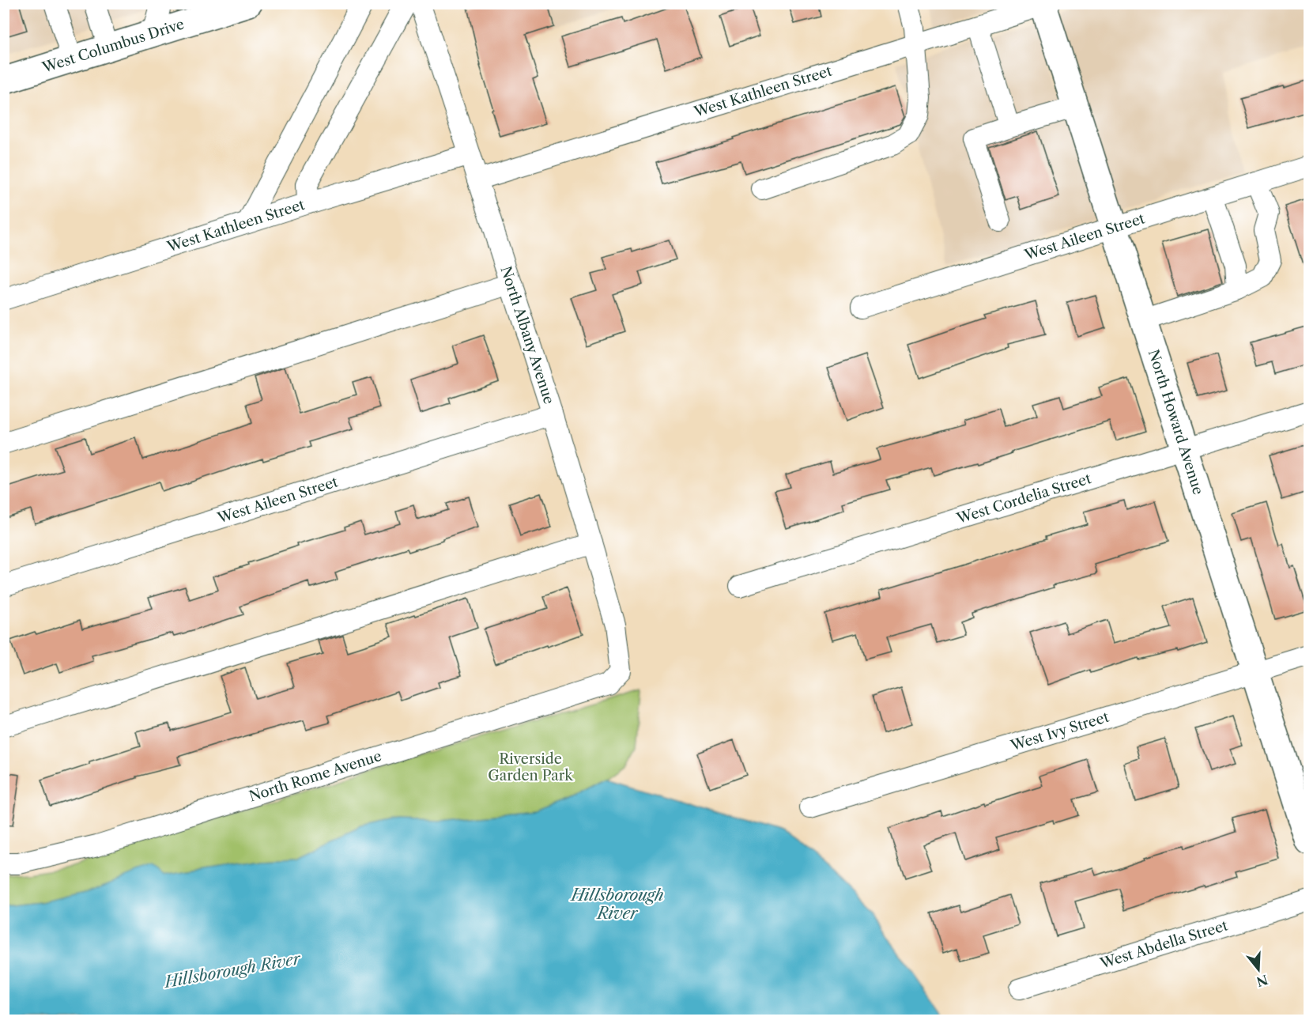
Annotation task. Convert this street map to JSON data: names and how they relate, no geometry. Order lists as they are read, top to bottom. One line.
{"streets":{"main road":["West Columbus Drive","North Howard Avenue"],"street":["West Kathleen Street","West Aileen Street","North Albany Avenue","West Cordelia Street","West Ivy Street","North Rome Avenue","West Abdella Street"]},"crossings":[["West Kathleen Street","North Albany Avenue"],["West Kathleen Street","North Howard Avenue"],["West Aileen Street","North Albany Avenue"],["West Aileen Street","North Howard Avenue"],["North Albany Avenue","North Rome Avenue"],["North Howard Avenue","West Cordelia Street"],["North Howard Avenue","West Ivy Street"]],"water":["Hillsborough River"],"parks":["Riverside Garden Park"],"north":"bottom"}
